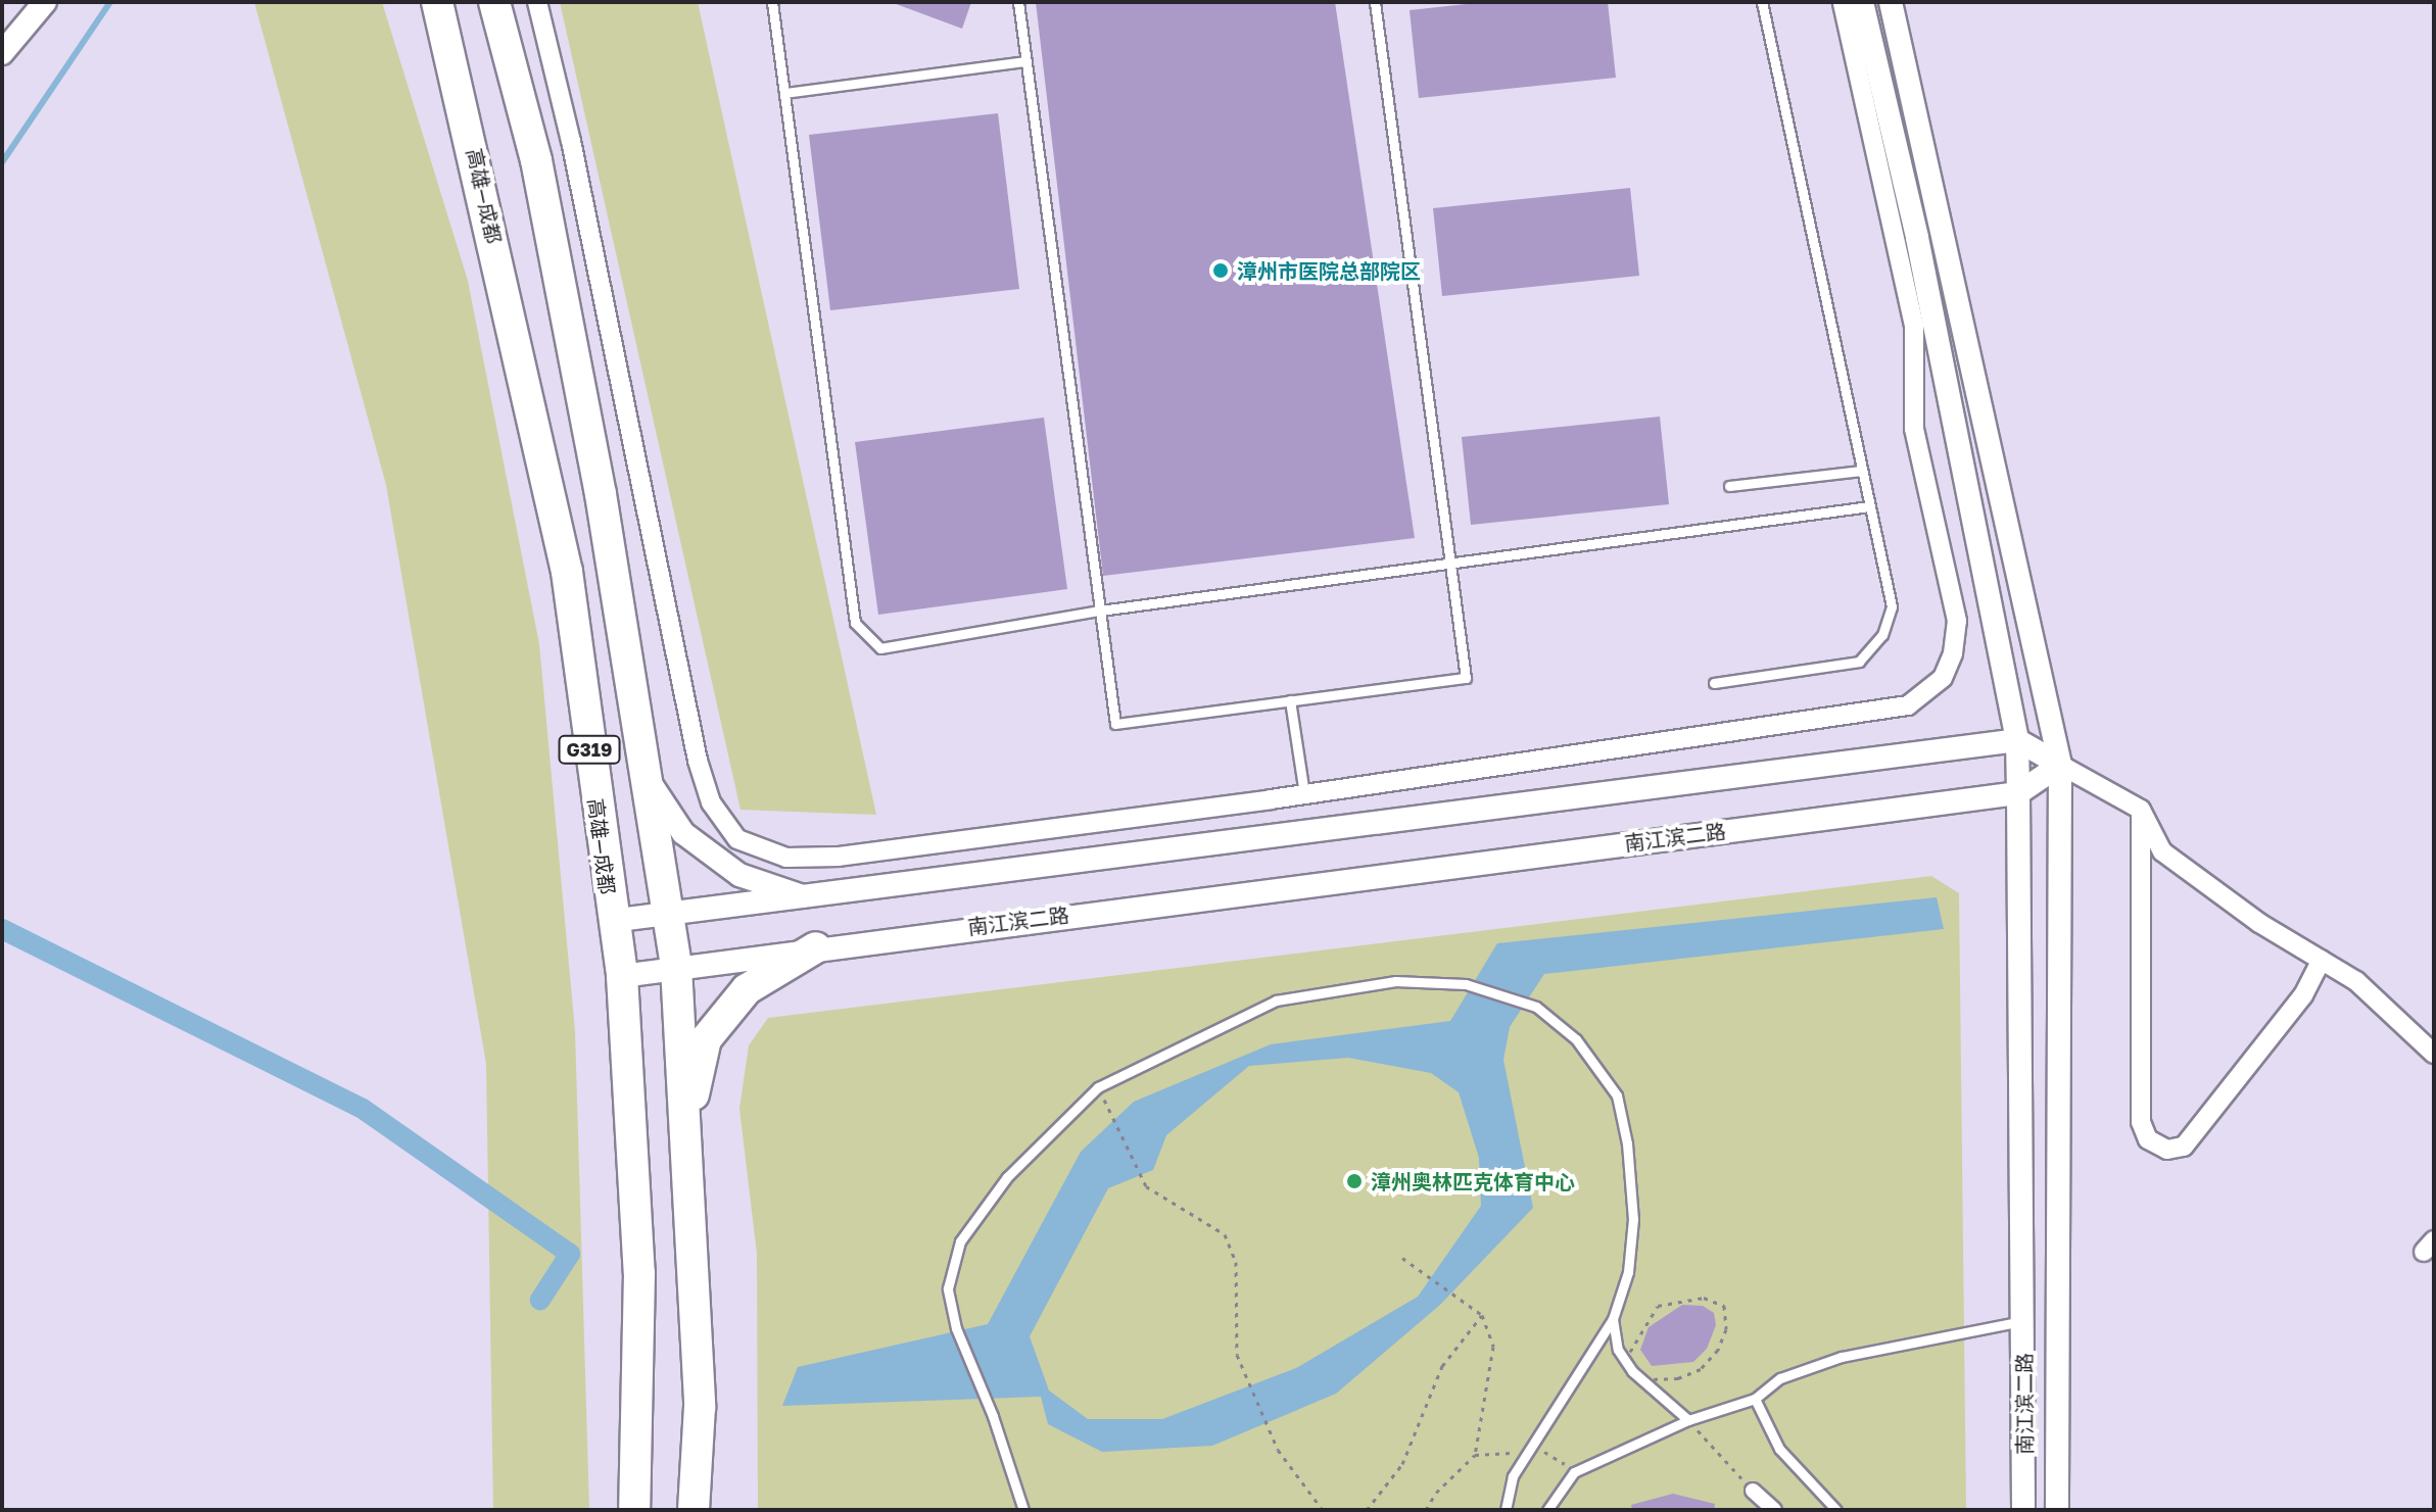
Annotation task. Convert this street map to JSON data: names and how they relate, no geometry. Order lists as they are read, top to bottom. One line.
{"streets":{"highway":["高雄—成都","G319"],"street":["南江滨二路"]},"crossings":[["高雄—成都","南江滨二路"],["G319","南江滨二路"]],"places":["漳州市医院总部院区","漳州奥林匹克体育中心"]}
